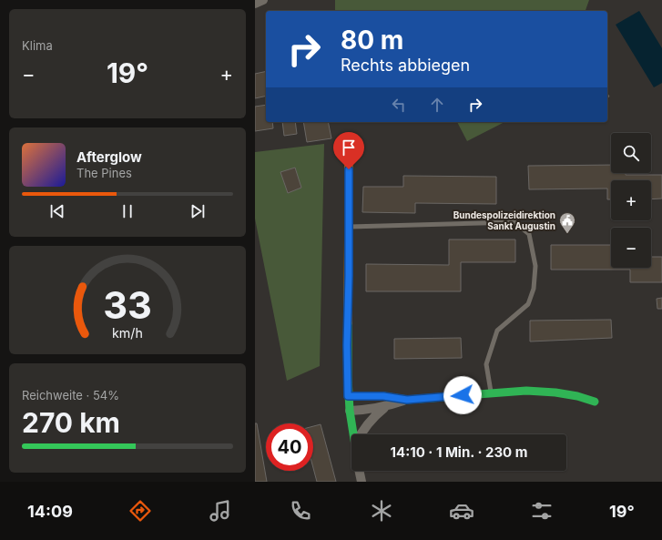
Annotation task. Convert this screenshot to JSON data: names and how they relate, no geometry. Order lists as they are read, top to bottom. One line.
{"places":{"public building":["Bundespolizeidirektion Sankt Augustin"]},"page":{"tile":["Klima",["Reichweite · 54%","270 km"]],"turn":["80 m","Rechts abbiegen"],"heat":["−","19°","+"],"map_buttons":["+","−"],"song":["Afterglow","The Pines"],"limit":"40","trip":"14:10 · 1 Min. · 230 m","tabs":["14:09","19°"],"gauge":["33","km/h"]}}
